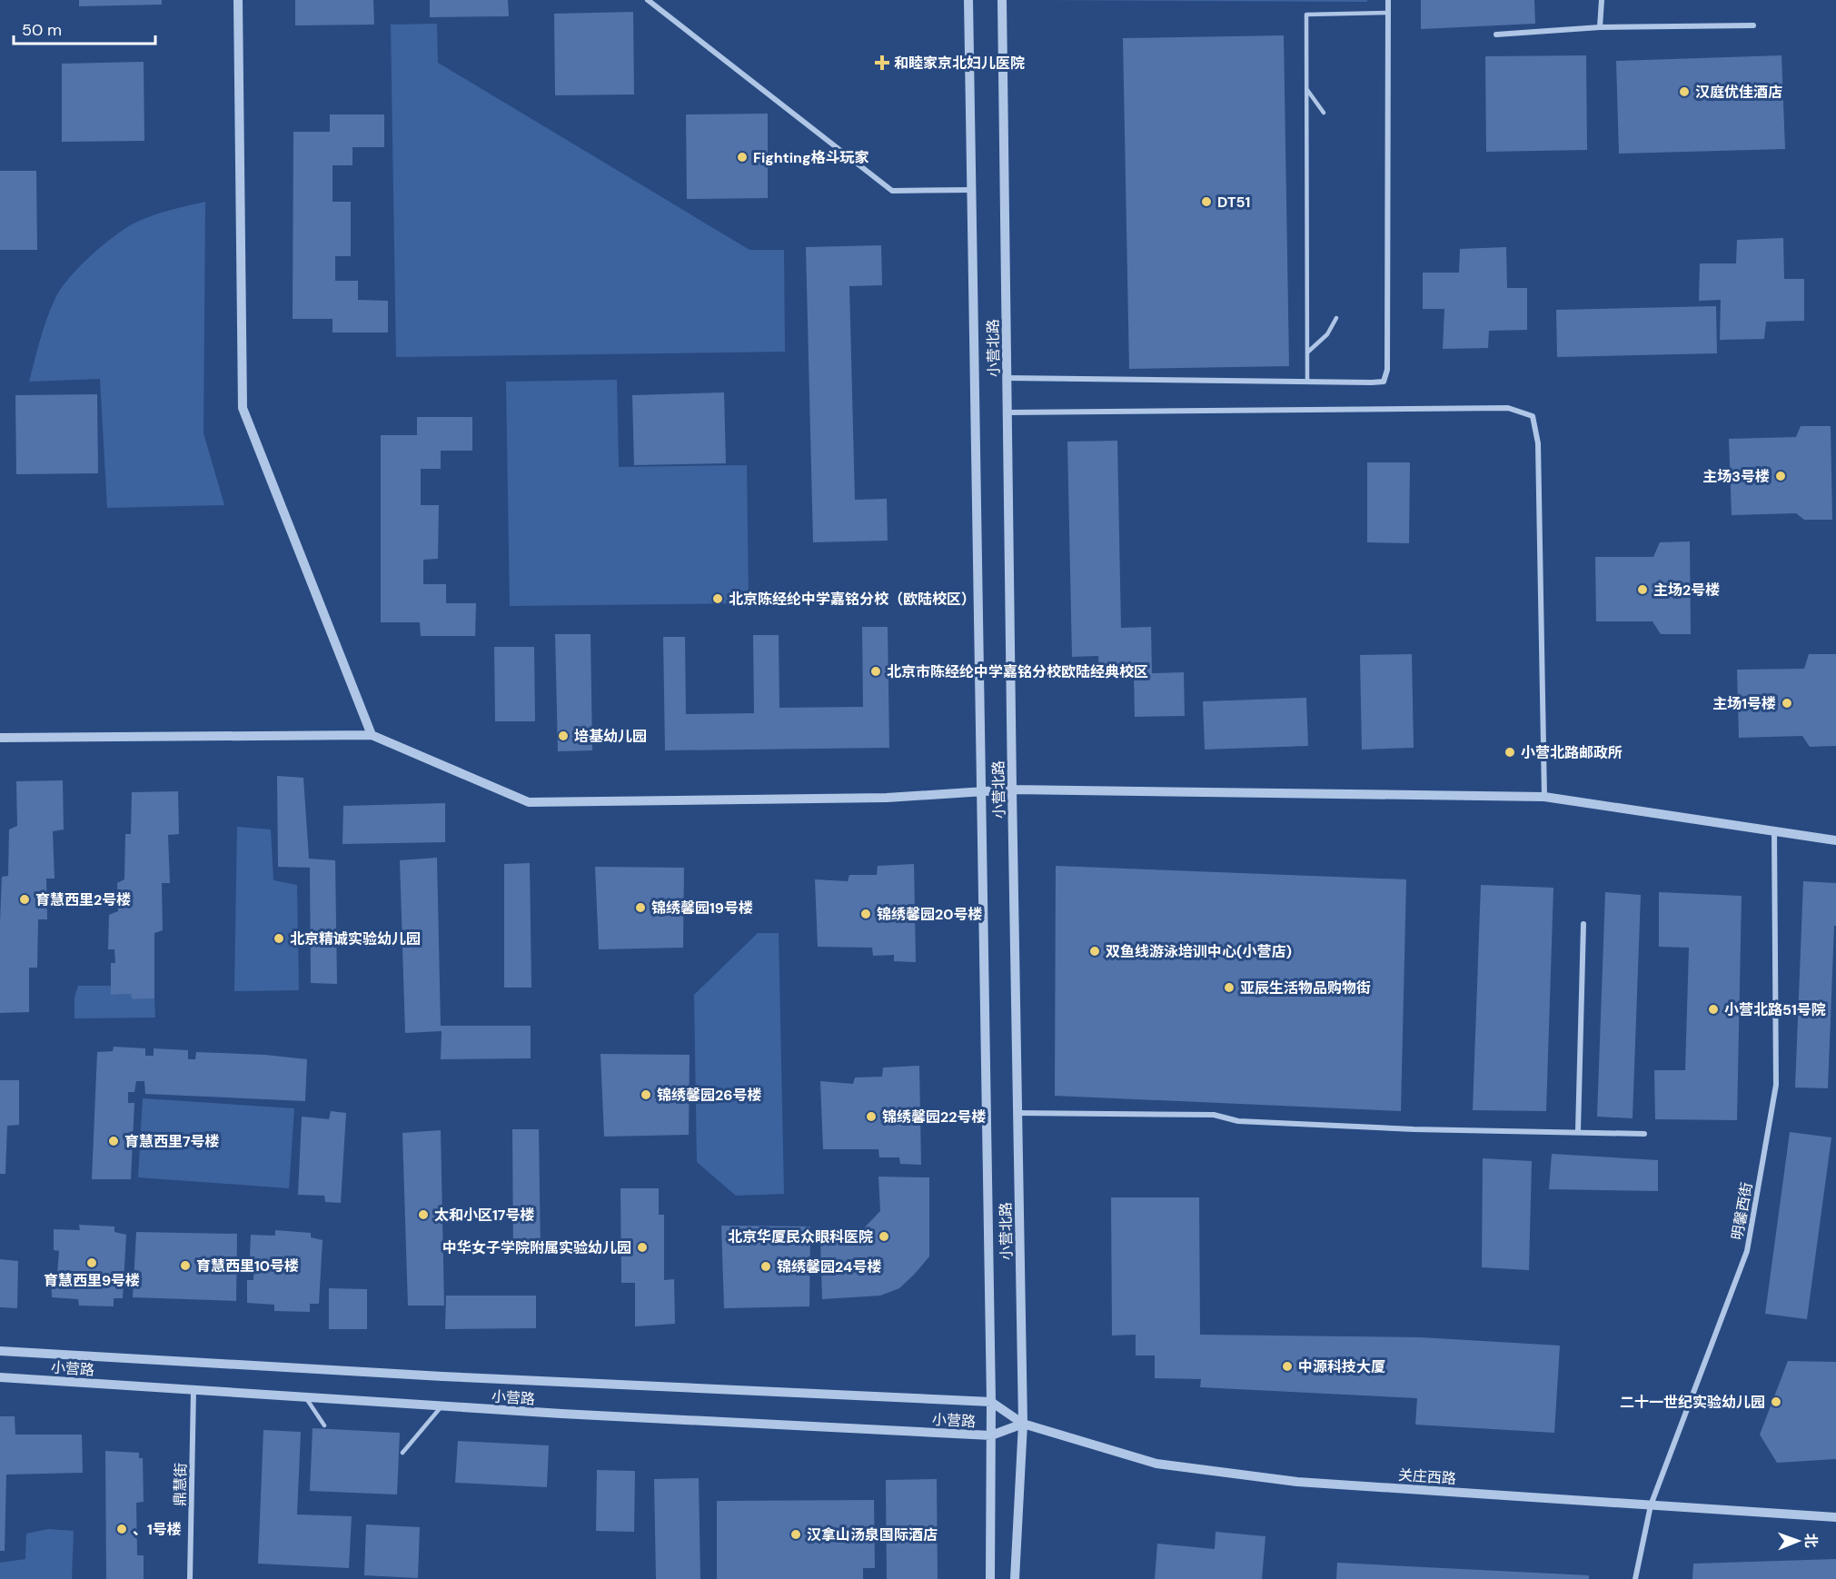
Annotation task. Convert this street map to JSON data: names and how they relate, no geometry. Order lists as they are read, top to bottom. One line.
{"streets":{"street":["小营北路","明馨西街","小营路","关庄西路","鼎慧街"]},"crossings":[["小营北路","小营路"],["小营北路","关庄西路"],["明馨西街","关庄西路"],["小营路","关庄西路"],["小营路","鼎慧街"]],"places":{"health":["和睦家京北妇儿医院"],"other":["汉庭优佳酒店","Fighting格斗玩家","DT51","主场3号楼","主场2号楼","北京陈经纶中学嘉铭分校（欧陆校区）","北京市陈经纶中学嘉铭分校欧陆经典校区","主场1号楼","培基幼儿园","小营北路邮政所","育慧西里2号楼","锦绣馨园19号楼","锦绣馨园20号楼","北京精诚实验幼儿园","双鱼线游泳培训中心(小营店)","亚辰生活物品购物街","小营北路51号院","锦绣馨园26号楼","锦绣馨园22号楼","育慧西里7号楼","太和小区17号楼","北京华厦民众眼科医院","中华女子学院附属实验幼儿园","育慧西里9号楼","育慧西里10号楼","锦绣馨园24号楼","中源科技大厦","二十一世纪实验幼儿园","、1号楼","汉拿山汤泉国际酒店"]},"scale_bar":"50 m","north":"right"}
